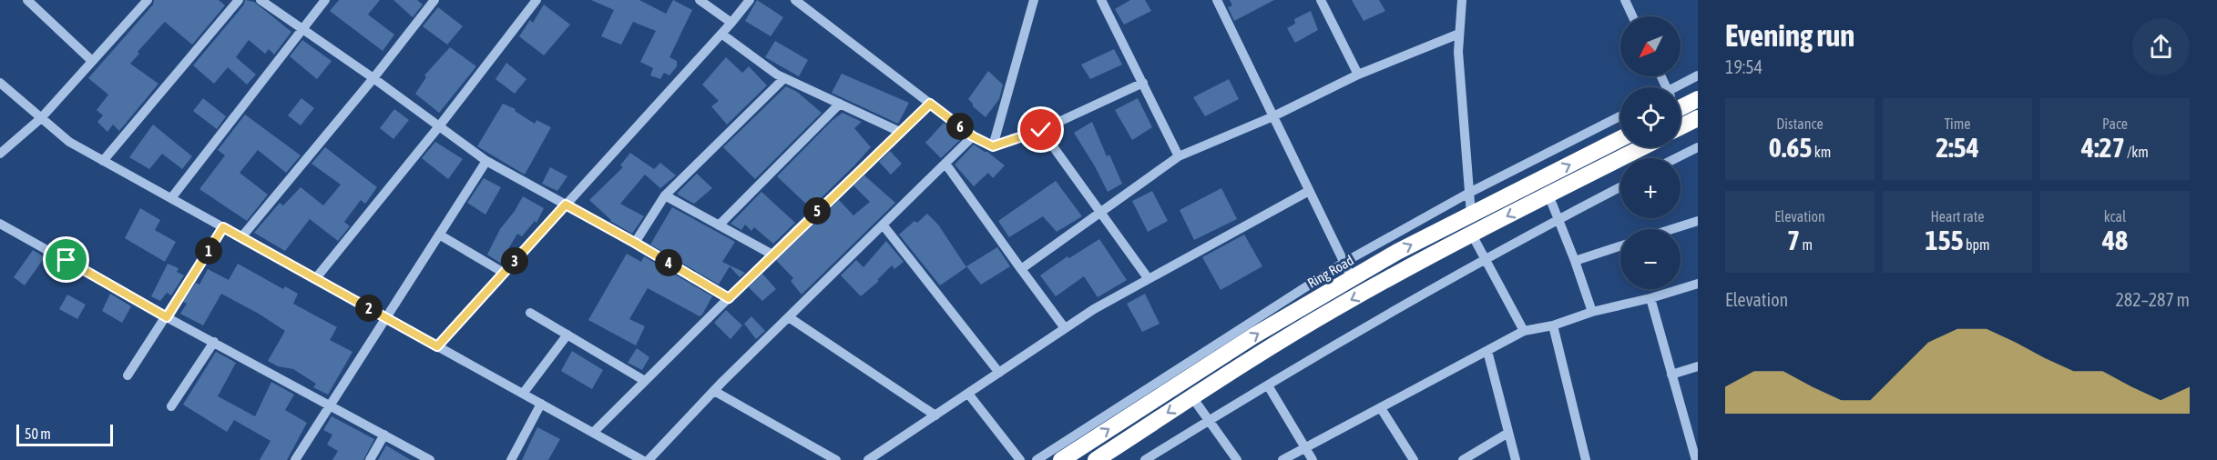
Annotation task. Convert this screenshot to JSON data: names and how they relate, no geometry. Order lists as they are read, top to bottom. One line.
{"streets":{"highway":["Ring Road"]},"scale_bar":"50 m","north":"bottom left","page":{"heading":["Evening run","19:54"],"map_buttons":["+","−"],"stats":[["Distance","0.65 km"],["Time","2:54"],["Pace","4:27 /km"],["Elevation","7 m"],["Heart rate","155 bpm"],["kcal","48"]],"pins":["6","5","1","3","4","2"],"chart":["Elevation","282–287 m"],"scale":"50 m"}}
